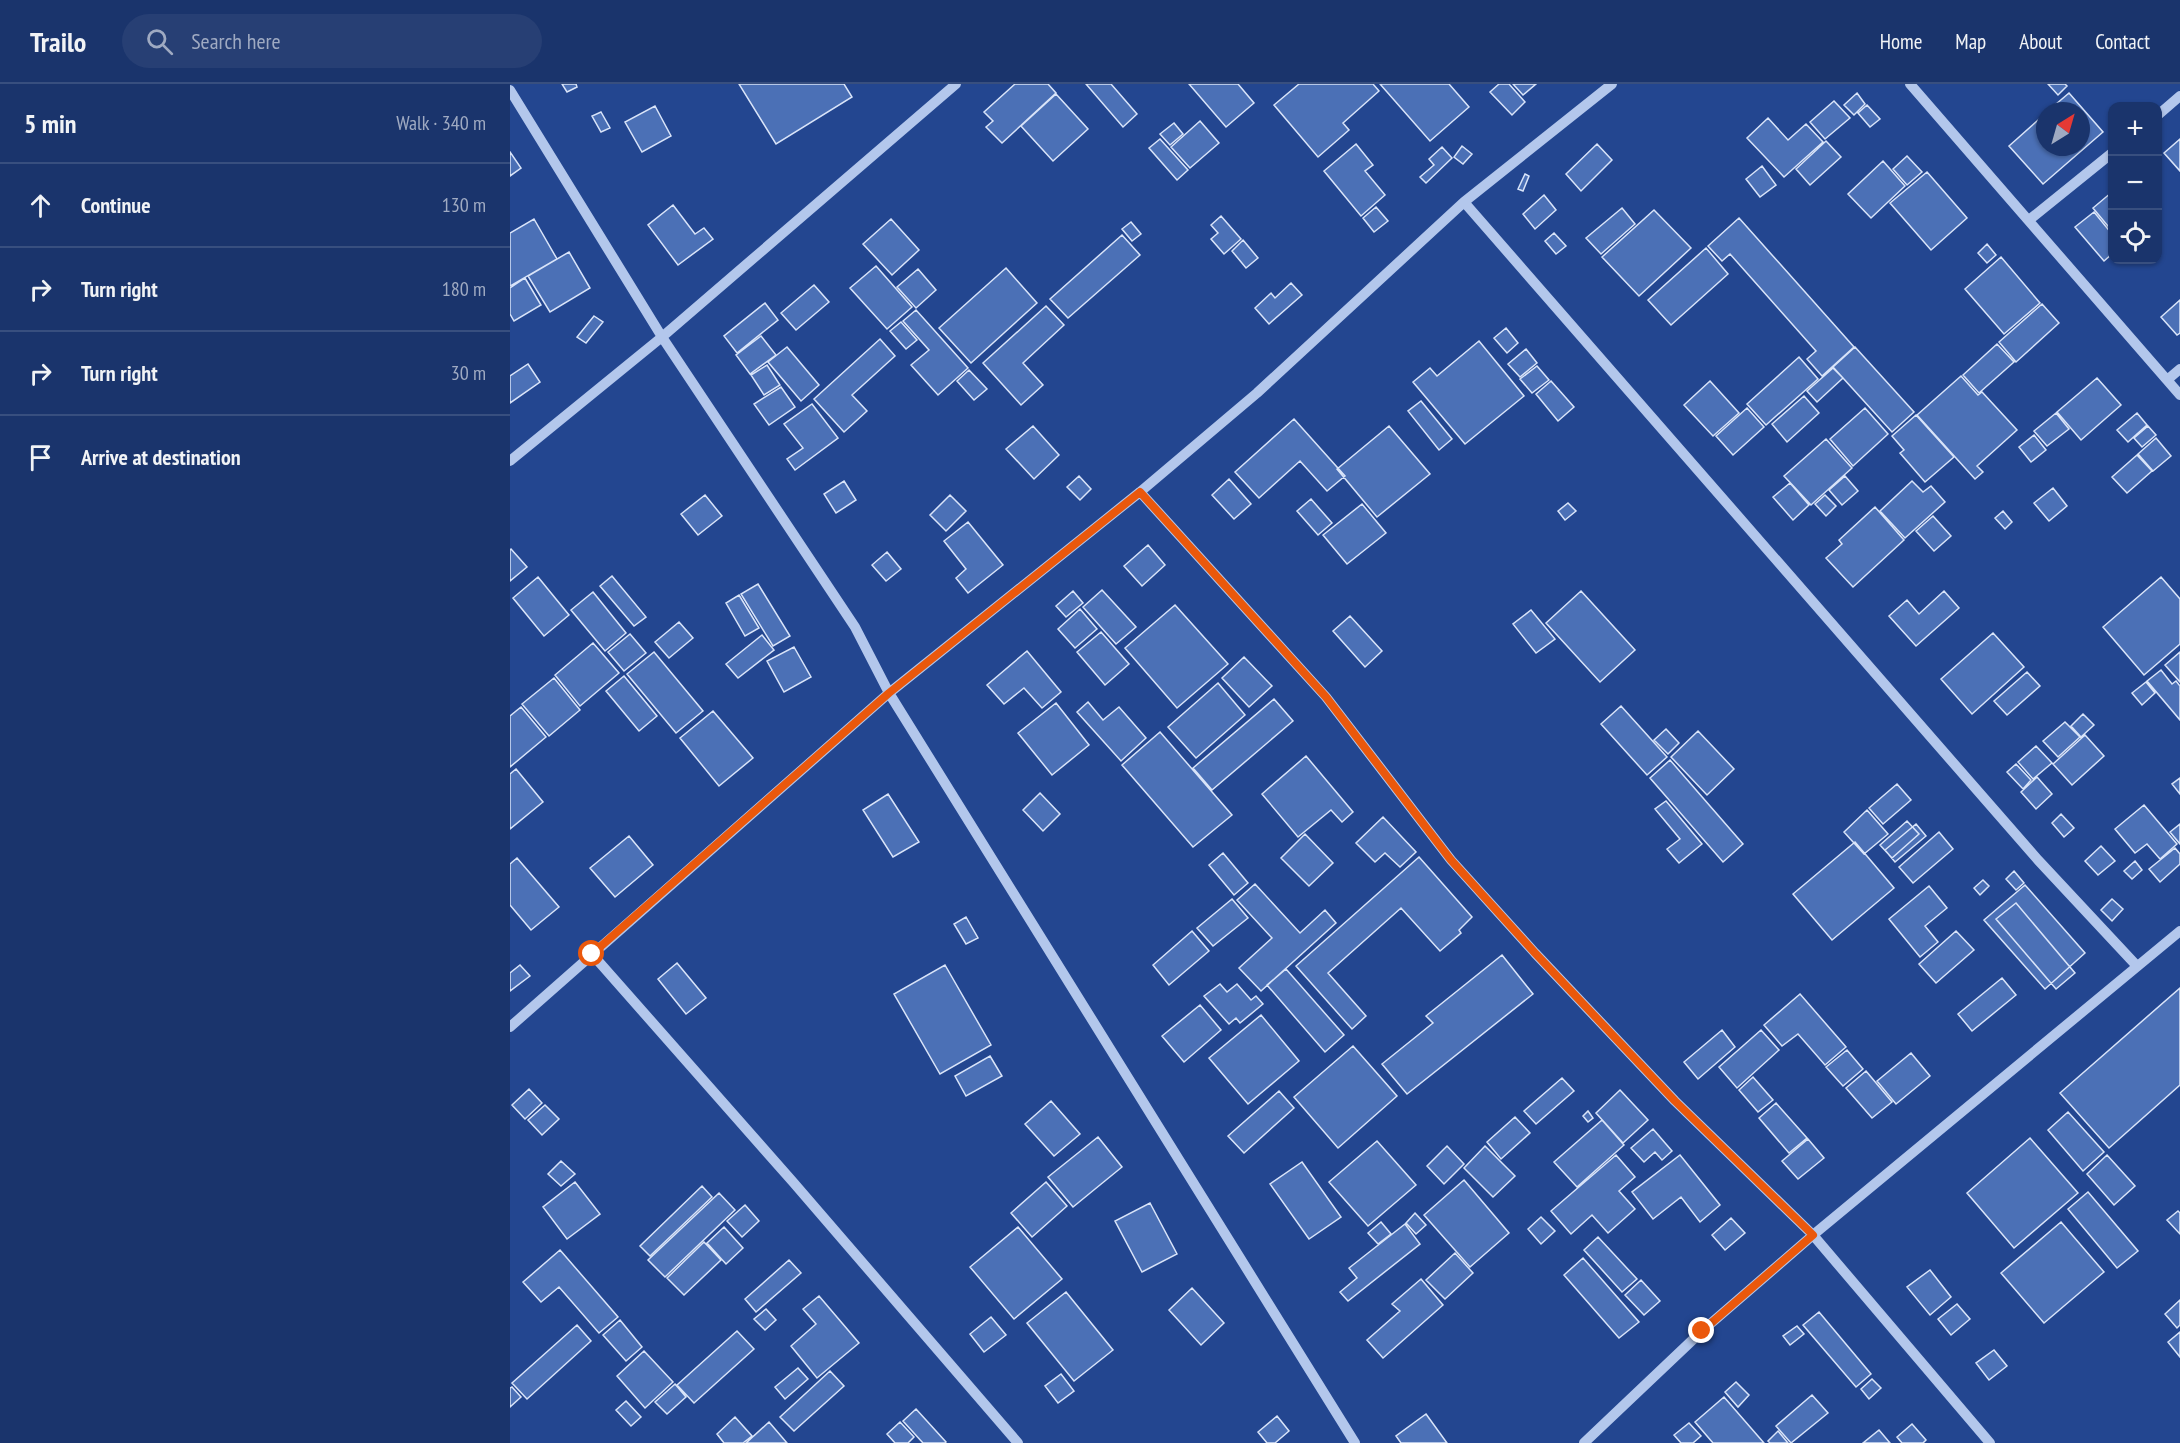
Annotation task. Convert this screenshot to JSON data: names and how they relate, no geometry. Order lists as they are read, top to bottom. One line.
{"north":"top right","page":{"header":"Trailo","search":"Search here","nav":["Home","Map","About","Contact"],"heading":["5 min","Walk · 340 m"],"map_buttons":["+","−"],"list":[["Continue","130 m"],["Turn right","180 m"],["Turn right","30 m"],"Arrive at destination"]}}
